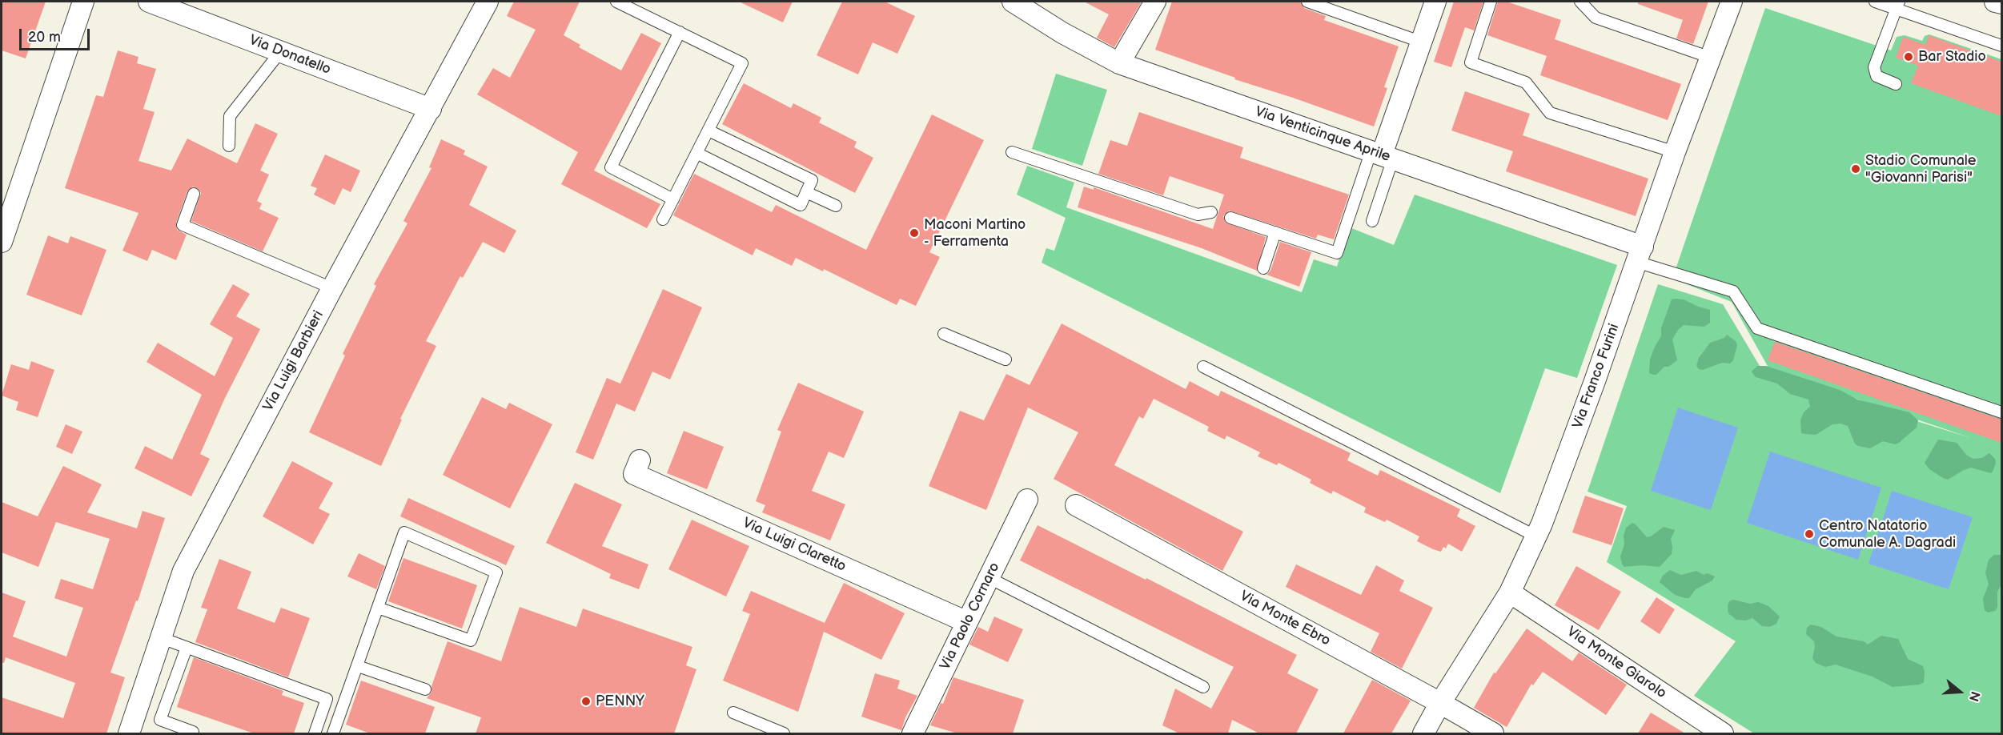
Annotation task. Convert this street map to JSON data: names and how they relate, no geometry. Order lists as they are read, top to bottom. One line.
{"streets":{"street":["Via Donatello","Via Venticinque Aprile","Via Luigi Barbieri","Via Franco Furini","Via Luigi Claretto","Via Paolo Cornaro","Via Monte Ebro","Via Monte Giarolo"]},"crossings":[["Via Donatello","Via Luigi Barbieri"],["Via Venticinque Aprile","Via Franco Furini"],["Via Franco Furini","Via Monte Ebro"],["Via Franco Furini","Via Monte Giarolo"],["Via Luigi Claretto","Via Paolo Cornaro"]],"places":["Bar Stadio","Stadio Comunale \"Giovanni Parisi\"","Maconi Martino - Ferramenta","Centro Natatorio Comunale A. Dagradi","PENNY"],"scale_bar":"20 m","north":"right"}
